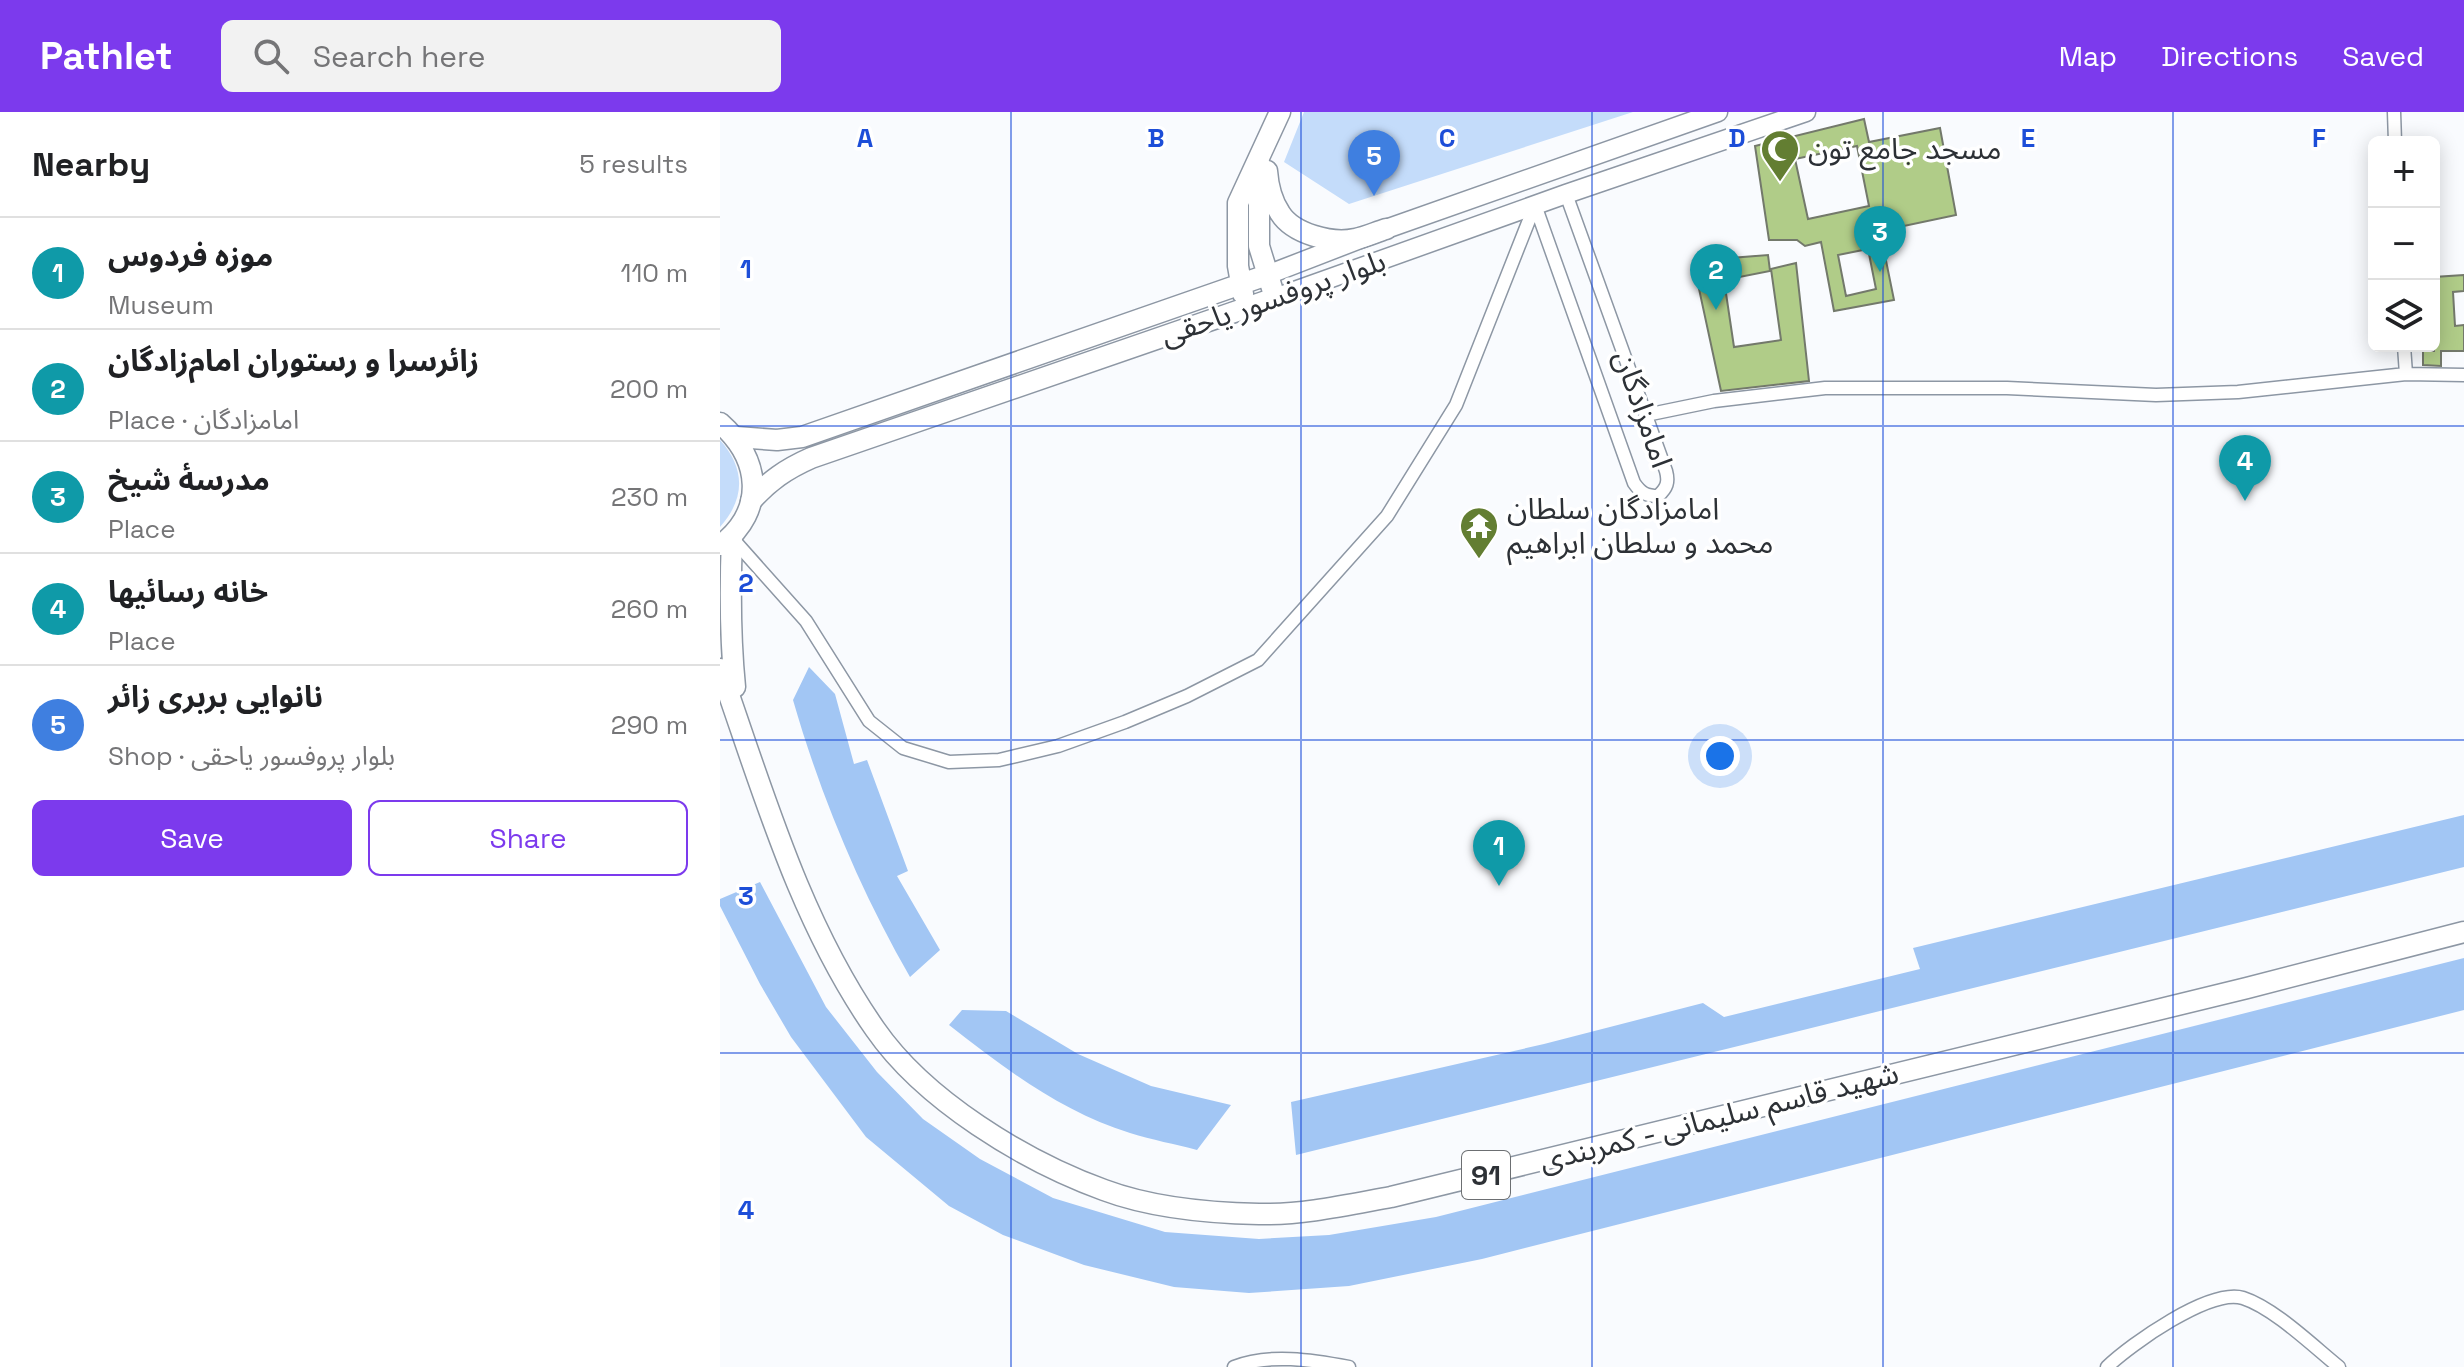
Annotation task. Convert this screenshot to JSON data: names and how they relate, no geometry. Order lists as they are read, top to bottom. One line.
{"streets":{"main road":["بلوار پروفسور یاحقی","شهید قاسم سلیمانی - کمربندی","91"],"street":["امامزادگان"]},"crossings":[["بلوار پروفسور یاحقی","امامزادگان"],["بلوار پروفسور یاحقی","91"],["شهید قاسم سلیمانی - کمربندی","91"]],"places":{"mosque":["مسجد جامع تون"],"temple":["امامزادگان سلطان محمد و سلطان ابراهیم"]},"page":{"header":"Pathlet","search":"Search here","nav":["Map","Directions","Saved"],"heading":["Nearby","5 results"],"pins":["5","3","2","4","1"],"map_buttons":["+","−"],"list":[{"mark":"1","name":"موزه فردوس","note":"Museum","value":"110 m"},{"mark":"2","name":"زائرسرا و رستوران امام‌زادگان","note":"Place · امامزادگان","value":"200 m"},{"mark":"3","name":"مدرسهٔ شیخ","note":"Place","value":"230 m"},{"mark":"4","name":"خانه رسائیها","note":"Place","value":"260 m"},{"mark":"5","name":"نانوایی بربری زائر","note":"Shop · بلوار پروفسور یاحقی","value":"290 m"}],"buttons":["Save","Share"]},"grid":{"columns":["A","B","C","D","E","F"],"rows":["1","2","3","4"]}}
